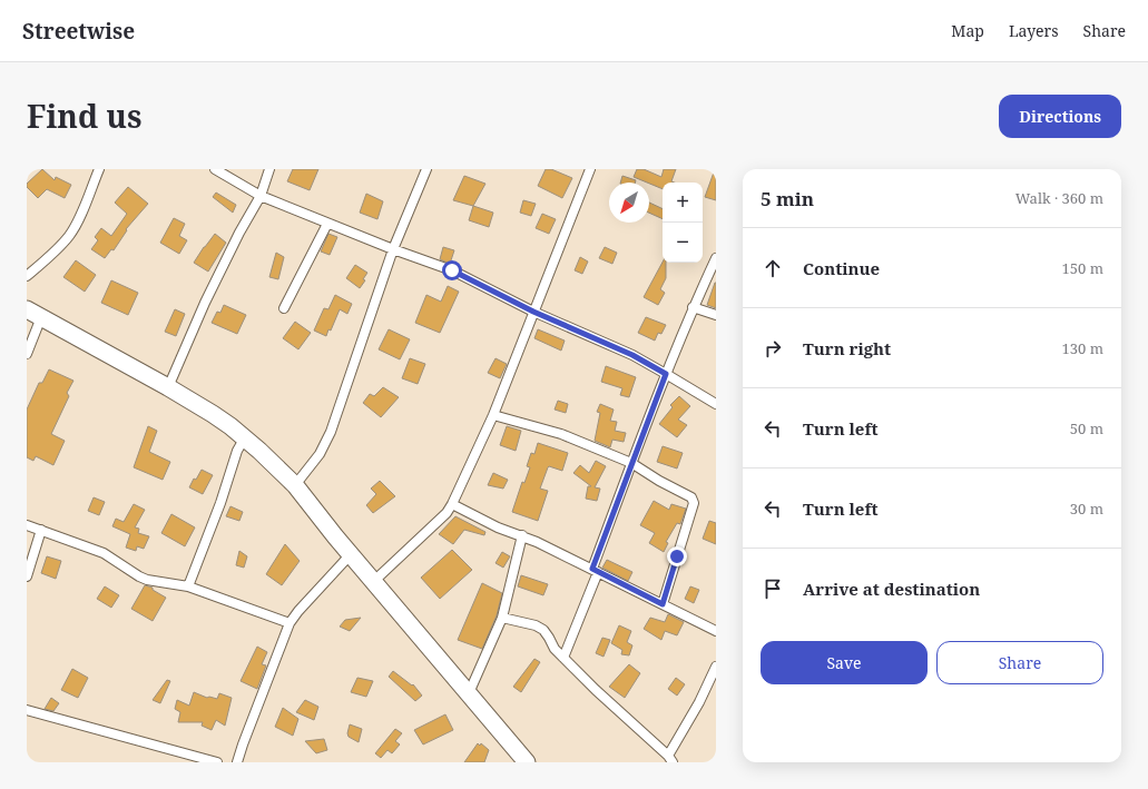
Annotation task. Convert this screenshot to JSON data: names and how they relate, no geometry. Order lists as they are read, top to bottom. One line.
{"north":"bottom left","page":{"header":"Streetwise","nav":["Map","Layers","Share"],"title":"Find us","buttons":["Directions",["Save","Share"]],"heading":["5 min","Walk · 360 m"],"map_buttons":["+","−"],"list":[["Continue","150 m"],["Turn right","130 m"],["Turn left","50 m"],["Turn left","30 m"],"Arrive at destination"]}}
